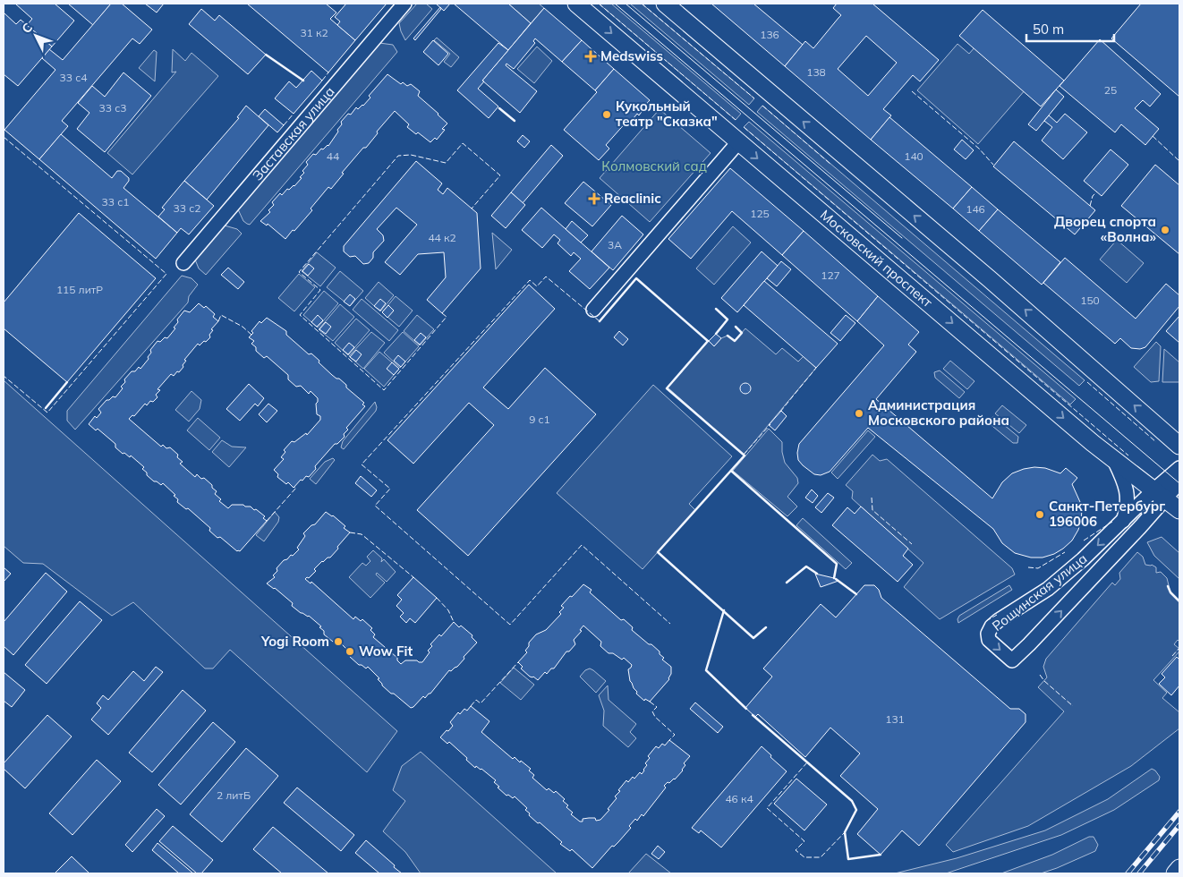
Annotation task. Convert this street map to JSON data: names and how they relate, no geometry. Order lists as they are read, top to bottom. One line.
{"streets":{"main road":["Московский проспект"],"street":["Заставская улица","Рощинская улица"]},"crossings":[["Московский проспект","Рощинская улица"]],"parks":["Колмовский сад"],"places":{"health":["Medswiss","Reaclinic"],"other":["Кукольный театр \"Сказка\"","Дворец спорта «Волна»","Администрация Московского района","Санкт-Петербург 196006","Yogi Room","Wow Fit"]},"house_numbers":["31 к2","136","138","33 с4","25","33 с3","44","140","33 с1","33 с2","146","125","44 к2","3А","127","115 литР","150","9 с1","131","2 литБ","46 к4"],"scale_bar":"50 m","north":"top left"}
